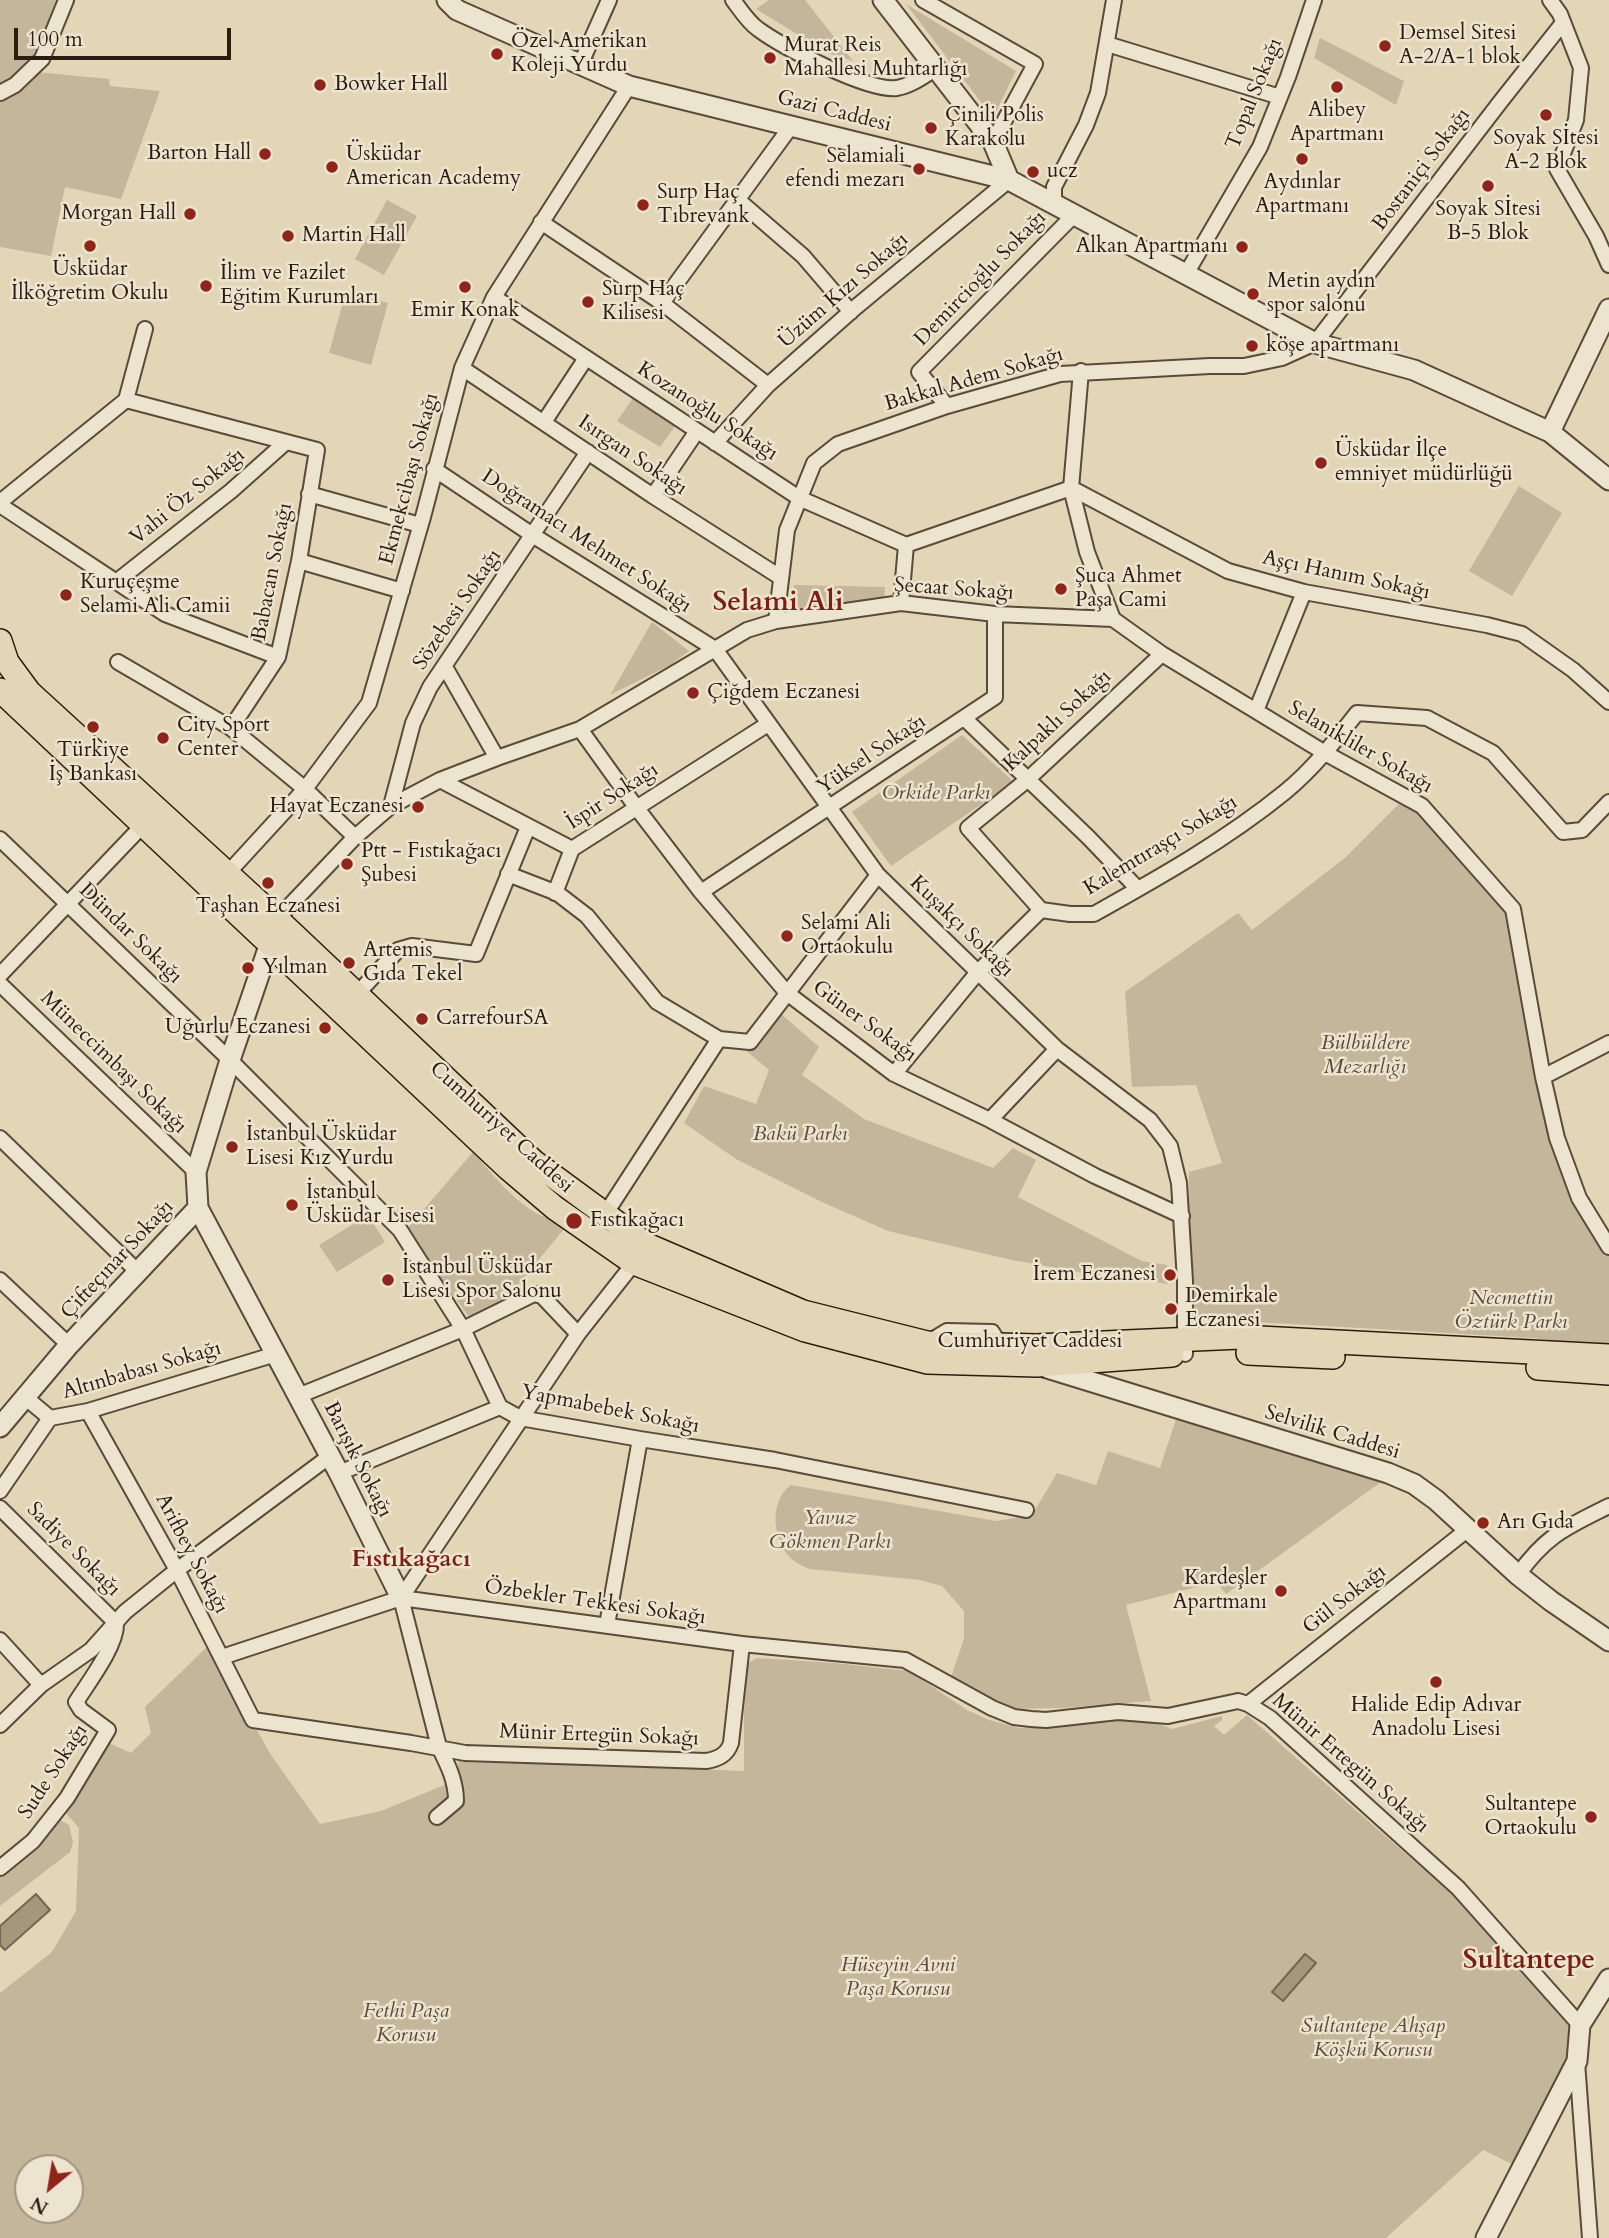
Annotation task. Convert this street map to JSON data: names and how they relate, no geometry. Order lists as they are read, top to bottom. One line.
{"streets":{"main road":["Cumhuriyet Caddesi"],"street":["Topal Sokağı","Gazi Caddesi","Bostaniçi Sokağı","Demircioğlu Sokağı","Üzüm Kızı Sokağı","Bakkal Adem Sokağı","Kozanoğlu Sokağı","Isırgan Sokağı","Ekmekcibaşı Sokağı","Vahi Öz Sokağı","Doğramacı Mehmet Sokağı","Babacan Sokağı","Aşçı Hanım Sokağı","Şecaat Sokağı","Sözebesi Sokağı","Kalpaklı Sokağı","Selanikliler Sokağı","Yüksel Sokağı","İspir Sokağı","Kalemtıraşçı Sokağı","Kuşakçı Sokağı","Dündar Sokağı","Güner Sokağı","Müneccimbaşı Sokağı","Çifteçınar Sokağı","Altınbabası Sokağı","Yapmabebek Sokağı","Selvilik Caddesi","Barışık Sokağı","Sadiye Sokağı","Arifbey Sokağı","Gül Sokağı","Özbekler Tekkesi Sokağı","Münir Ertegün Sokağı","Sude Sokağı"]},"crossings":[["Topal Sokağı","Gazi Caddesi"],["Gazi Caddesi","Bostaniçi Sokağı"],["Gazi Caddesi","Demircioğlu Sokağı"],["Gazi Caddesi","Üzüm Kızı Sokağı"],["Gazi Caddesi","Bakkal Adem Sokağı"],["Gazi Caddesi","Ekmekcibaşı Sokağı"],["Bostaniçi Sokağı","Bakkal Adem Sokağı"],["Demircioğlu Sokağı","Bakkal Adem Sokağı"],["Üzüm Kızı Sokağı","Kozanoğlu Sokağı"],["Bakkal Adem Sokağı","Kozanoğlu Sokağı"],["Bakkal Adem Sokağı","Isırgan Sokağı"],["Bakkal Adem Sokağı","Şecaat Sokağı"],["Kozanoğlu Sokağı","Ekmekcibaşı Sokağı"],["Isırgan Sokağı","Ekmekcibaşı Sokağı"],["Isırgan Sokağı","Sözebesi Sokağı"],["Ekmekcibaşı Sokağı","Doğramacı Mehmet Sokağı"],["Ekmekcibaşı Sokağı","Babacan Sokağı"],["Ekmekcibaşı Sokağı","Cumhuriyet Caddesi"],["Vahi Öz Sokağı","Babacan Sokağı"],["Doğramacı Mehmet Sokağı","Şecaat Sokağı"],["Doğramacı Mehmet Sokağı","Sözebesi Sokağı"],["Doğramacı Mehmet Sokağı","Kuşakçı Sokağı"],["Şecaat Sokağı","Sözebesi Sokağı"],["Şecaat Sokağı","Selanikliler Sokağı"],["Şecaat Sokağı","Yüksel Sokağı"],["Şecaat Sokağı","İspir Sokağı"],["Şecaat Sokağı","Kuşakçı Sokağı"],["Şecaat Sokağı","Güner Sokağı"],["Şecaat Sokağı","Cumhuriyet Caddesi"],["Kalpaklı Sokağı","Selanikliler Sokağı"],["Kalpaklı Sokağı","Kalemtıraşçı Sokağı"],["Selanikliler Sokağı","Kalemtıraşçı Sokağı"],["Yüksel Sokağı","Kuşakçı Sokağı"],["Yüksel Sokağı","Güner Sokağı"],["İspir Sokağı","Kuşakçı Sokağı"],["İspir Sokağı","Güner Sokağı"],["Kuşakçı Sokağı","Güner Sokağı"],["Dündar Sokağı","Çifteçınar Sokağı"],["Dündar Sokağı","Yapmabebek Sokağı"],["Müneccimbaşı Sokağı","Çifteçınar Sokağı"],["Cumhuriyet Caddesi","Çifteçınar Sokağı"],["Cumhuriyet Caddesi","Selvilik Caddesi"],["Çifteçınar Sokağı","Altınbabası Sokağı"],["Çifteçınar Sokağı","Yapmabebek Sokağı"],["Çifteçınar Sokağı","Barışık Sokağı"],["Altınbabası Sokağı","Barışık Sokağı"],["Altınbabası Sokağı","Arifbey Sokağı"],["Selvilik Caddesi","Gül Sokağı"],["Barışık Sokağı","Özbekler Tekkesi Sokağı"],["Barışık Sokağı","Münir Ertegün Sokağı"],["Sadiye Sokağı","Sude Sokağı"],["Arifbey Sokağı","Münir Ertegün Sokağı"],["Gül Sokağı","Münir Ertegün Sokağı"],["Özbekler Tekkesi Sokağı","Münir Ertegün Sokağı"]],"districts":["Selami Ali","Fıstıkağacı","Sultantepe"],"parks":["Orkide Parkı","Bülbüldere Mezarlığı","Bakü Parkı","Necmettin Öztürk Parkı","Yavuz Gökmen Parkı","Hüseyin Avni Paşa Korusu","Fethi Paşa Korusu","Sultantepe Ahşap Köşkü Korusu"],"places":["Demsel Sitesi A-2/A-1 blok","Özel Amerikan Koleji Yurdu","Murat Reis Mahallesi Muhtarlığı","Bowker Hall","Alibey Apartmanı","Soyak Sİtesi A-2 Blok","Çinili Polis Karakolu","Barton Hall","Aydınlar Apartmanı","Üsküdar American Academy","Selamiali efendi mezarı","ucz","Soyak Sİtesi B-5 Blok","Surp Haç Tıbrevank","Morgan Hall","Martin Hall","Üsküdar İlköğretim Okulu","Alkan Apartmanı","İlim ve Fazilet Eğitim Kurumları","Emir Konak","Metin aydın spor salonu","Surp Haç Kilisesi","köşe apartmanı","Üsküdar İlçe emniyet müdürlüğü","Şuca Ahmet Paşa Cami","Kuruçeşme Selami Ali Camii","Çiğdem Eczanesi","Türkiye İş Bankası","City Sport Center","Hayat Eczanesi","Ptt - Fıstıkağacı Şubesi","Taşhan Eczanesi","Selami Ali Ortaokulu","Artemis Gıda Tekel","Yılman","CarrefourSA","Uğurlu Eczanesi","İstanbul Üsküdar Lisesi Kız Yurdu","İstanbul Üsküdar Lisesi","Fıstıkağacı","İrem Eczanesi","İstanbul Üsküdar Lisesi Spor Salonu","Demirkale Eczanesi","Arı Gıda","Kardeşler Apartmanı","Halide Edip Adıvar Anadolu Lisesi","Sultantepe Ortaokulu"],"scale_bar":"100 m","north":"bottom left"}
